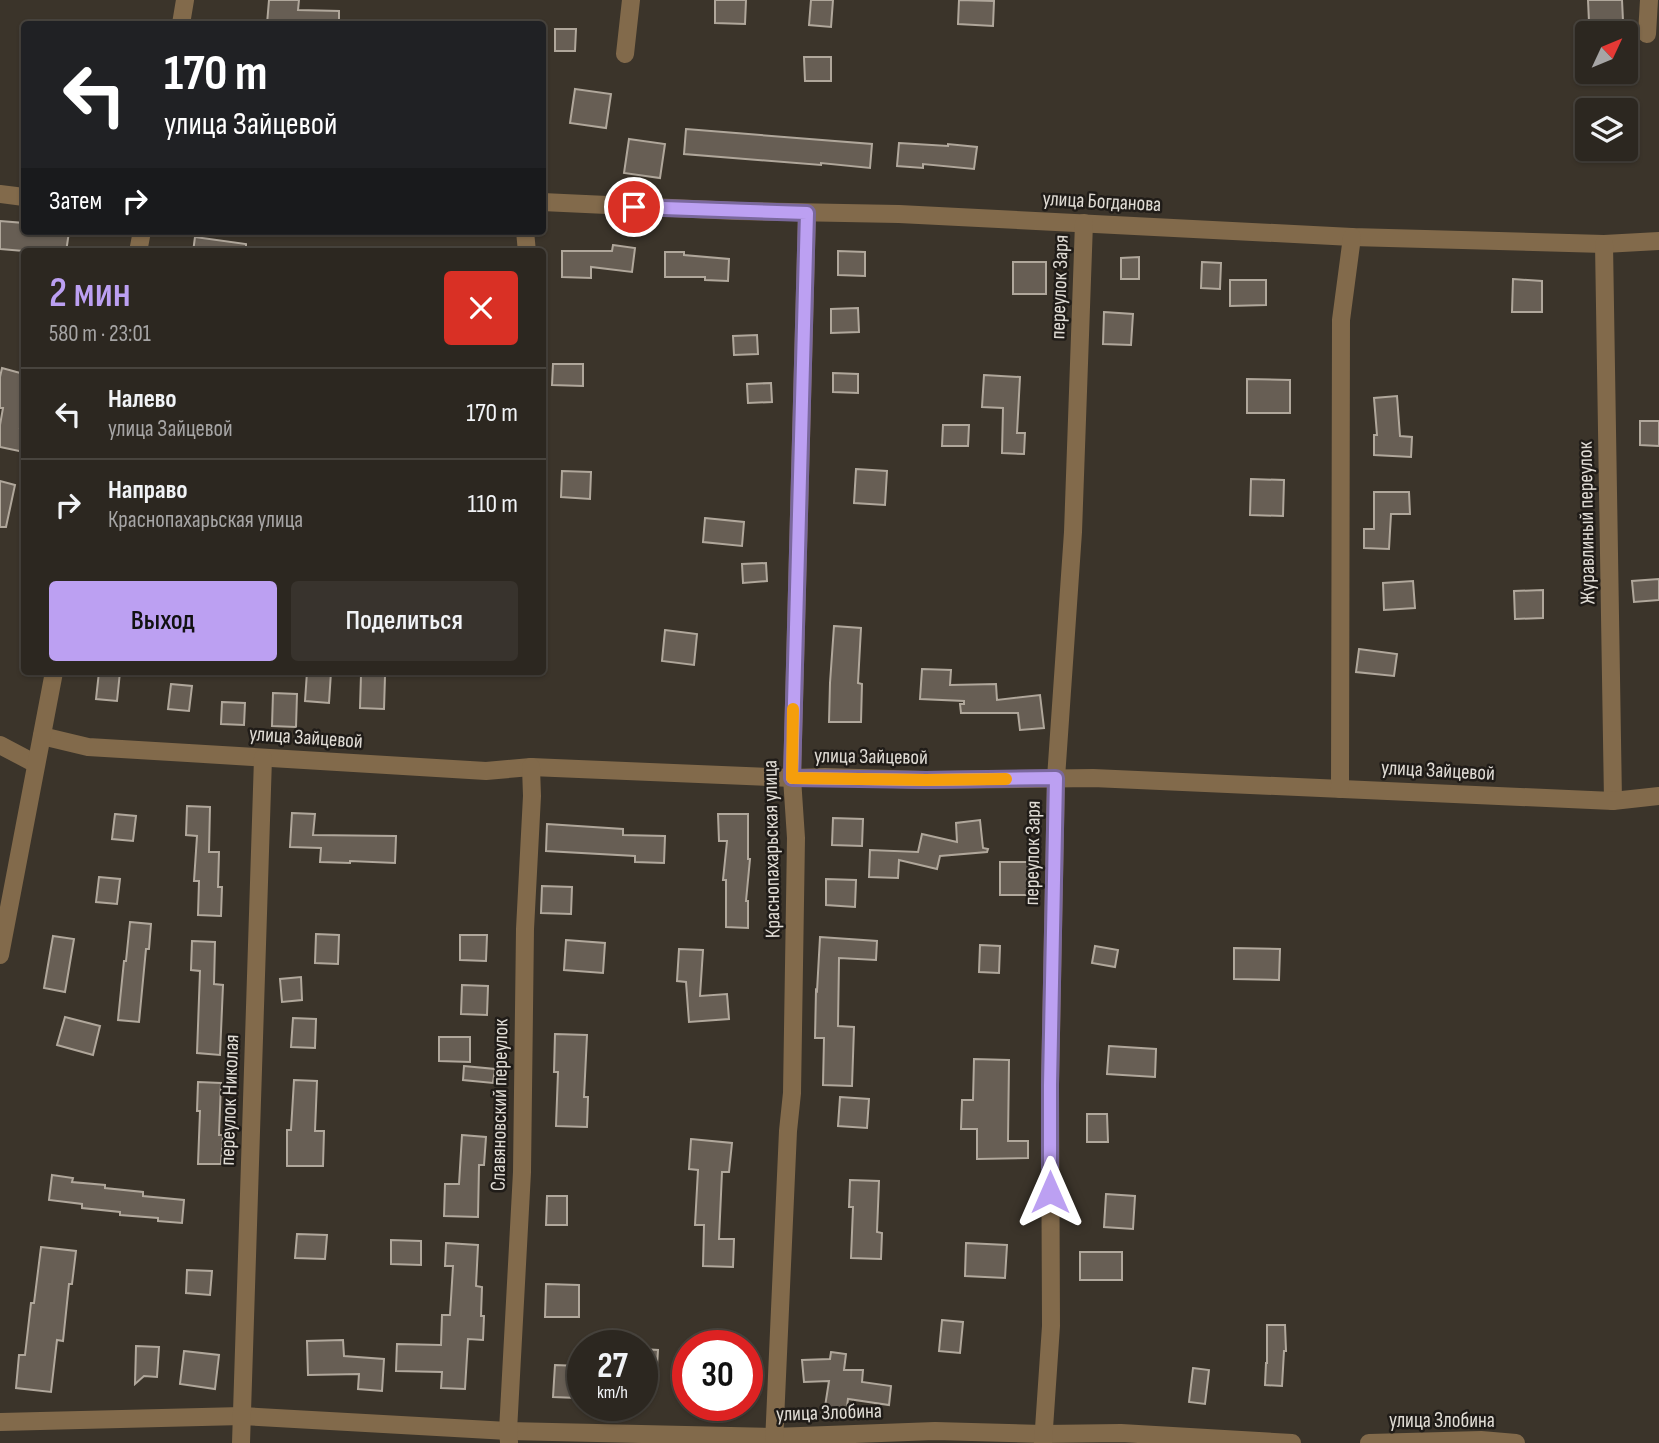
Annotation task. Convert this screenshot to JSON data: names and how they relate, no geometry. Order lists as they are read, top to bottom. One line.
{"streets":{"street":["улица Богданова","переулок Заря","Журавлиный переулок","улица Зайцевой","Краснопахарьская улица","переулок Николая","Славяновский переулок","улица Злобина"]},"crossings":[["улица Богданова","переулок Заря"],["улица Богданова","Журавлиный переулок"],["улица Богданова","Краснопахарьская улица"],["переулок Заря","улица Зайцевой"],["переулок Заря","улица Злобина"],["Журавлиный переулок","улица Зайцевой"],["улица Зайцевой","Краснопахарьская улица"],["улица Зайцевой","переулок Николая"],["улица Зайцевой","Славяновский переулок"],["Краснопахарьская улица","улица Злобина"],["переулок Николая","улица Злобина"],["Славяновский переулок","улица Злобина"]],"north":"top right","page":{"turn":["170 m","улица Зайцевой"],"then":"Затем","heading":["2 мин","580 m · 23:01"],"list":[{"name":"Налево","note":"улица Зайцевой","value":"170 m"},{"name":"Направо","note":"Краснопахарьская улица","value":"110 m"}],"buttons":["Выход","Поделиться"],"speed":"27 km/h","limit":"30"}}
